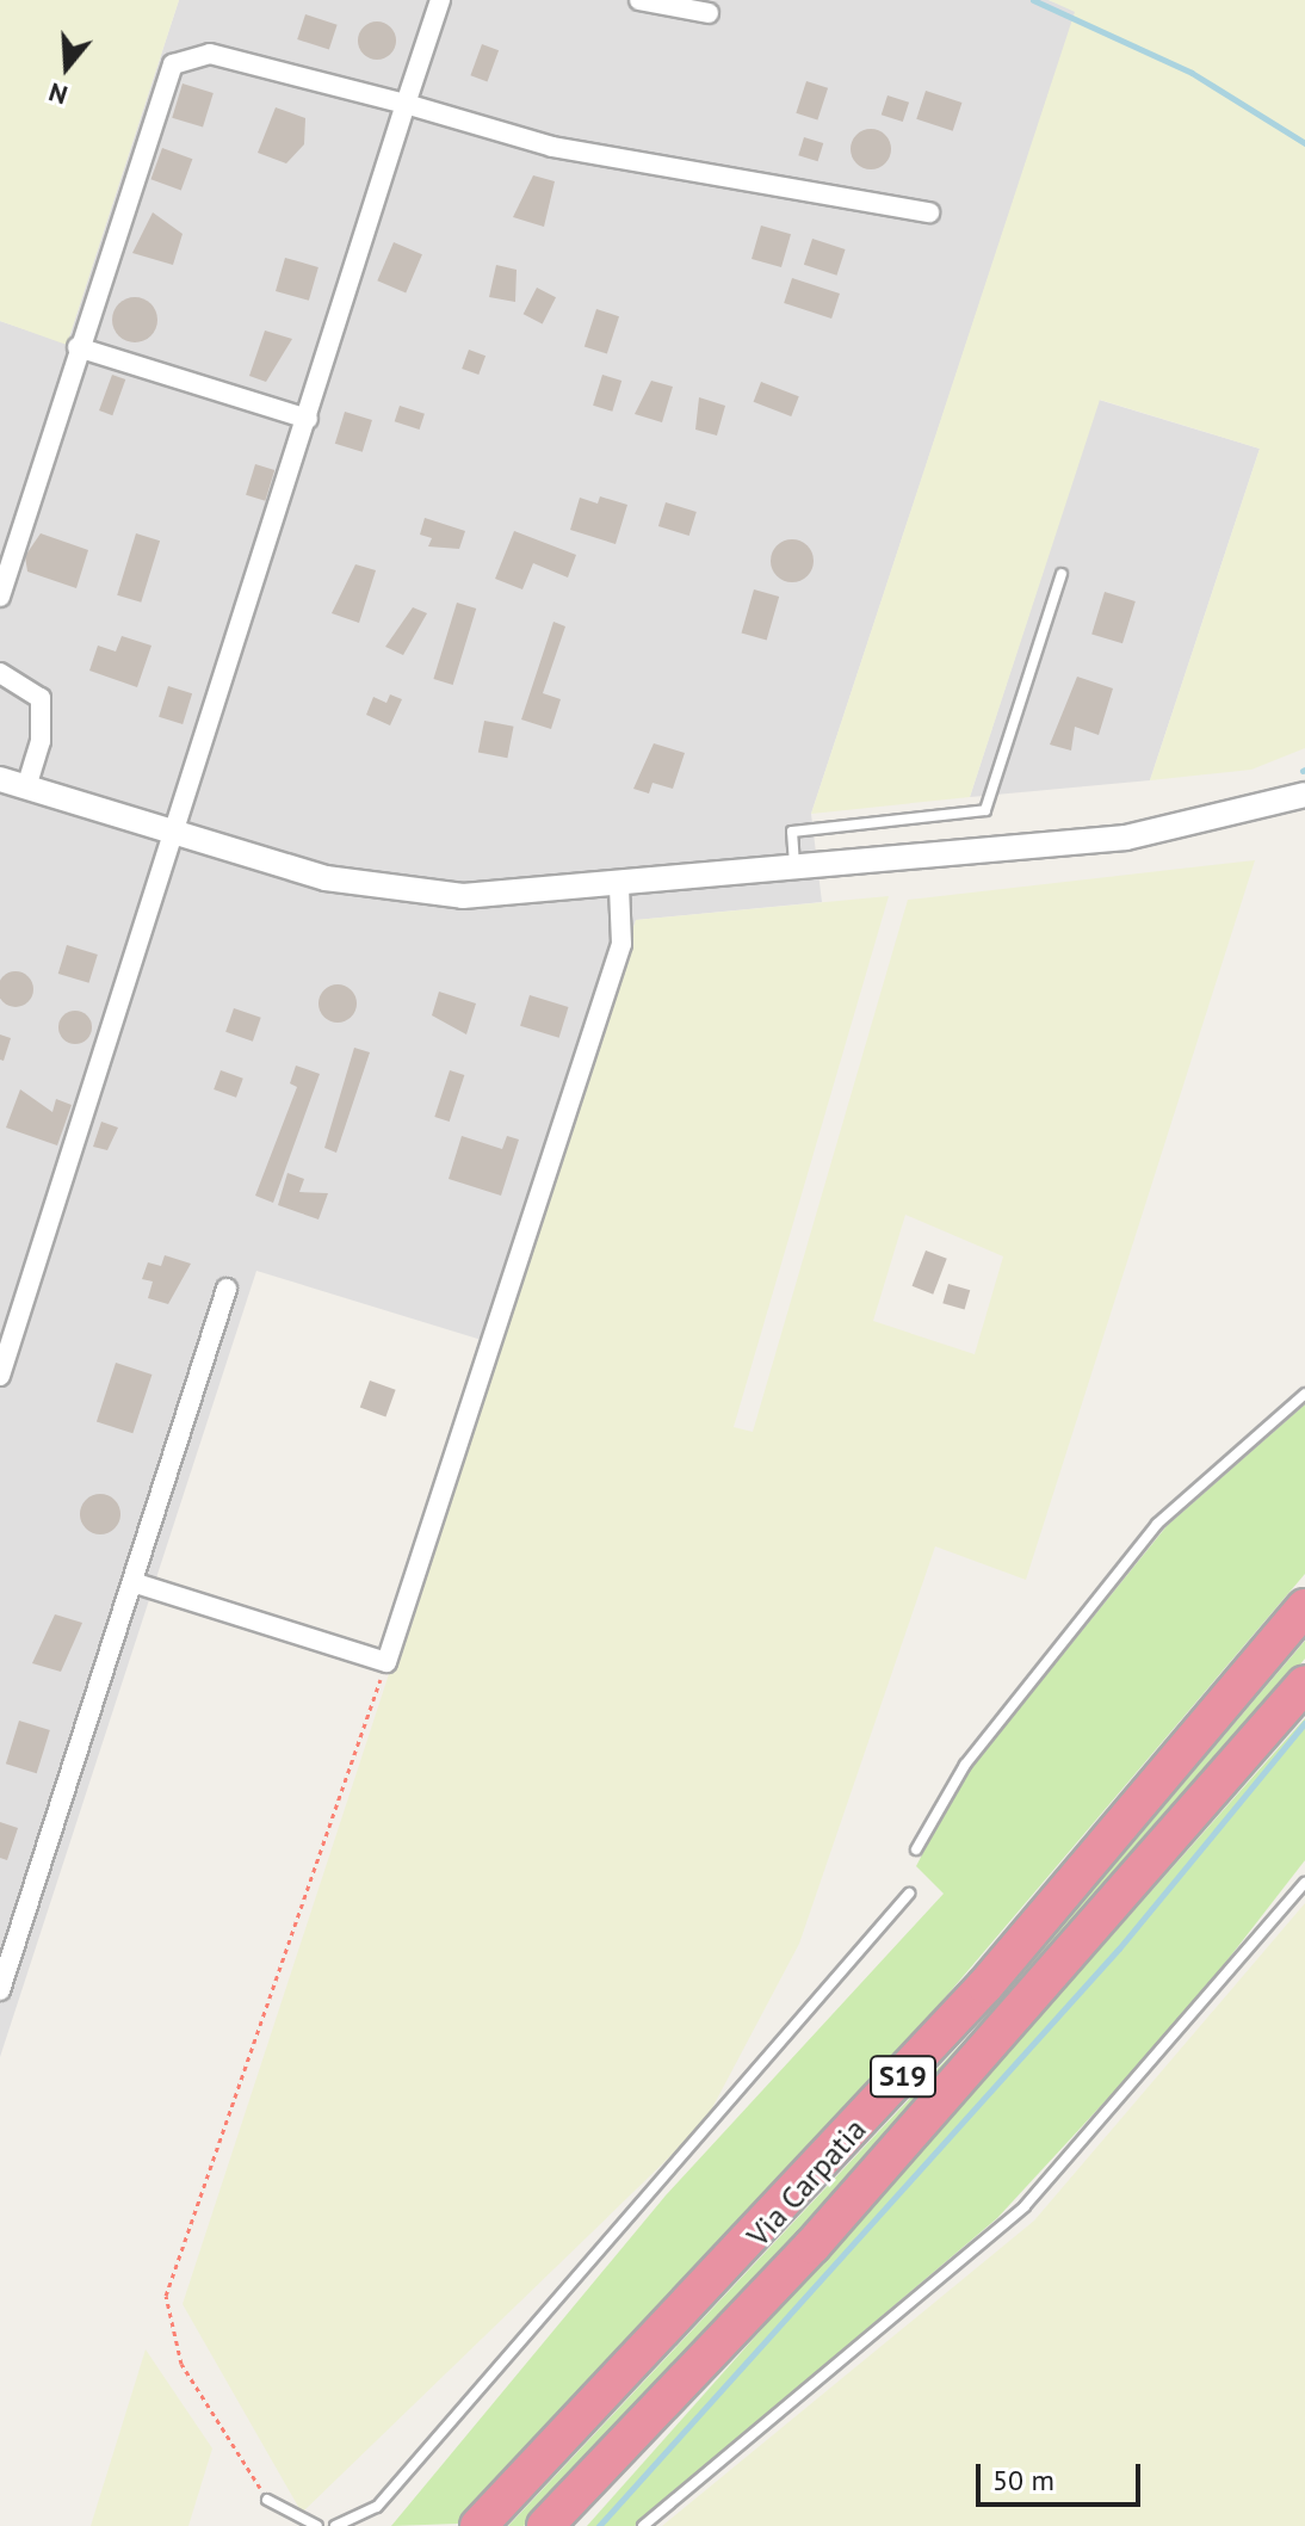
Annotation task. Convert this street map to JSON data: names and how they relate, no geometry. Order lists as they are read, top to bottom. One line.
{"streets":{"highway":["S19","Via Carpatia"]},"scale_bar":"50 m","north":"bottom"}
